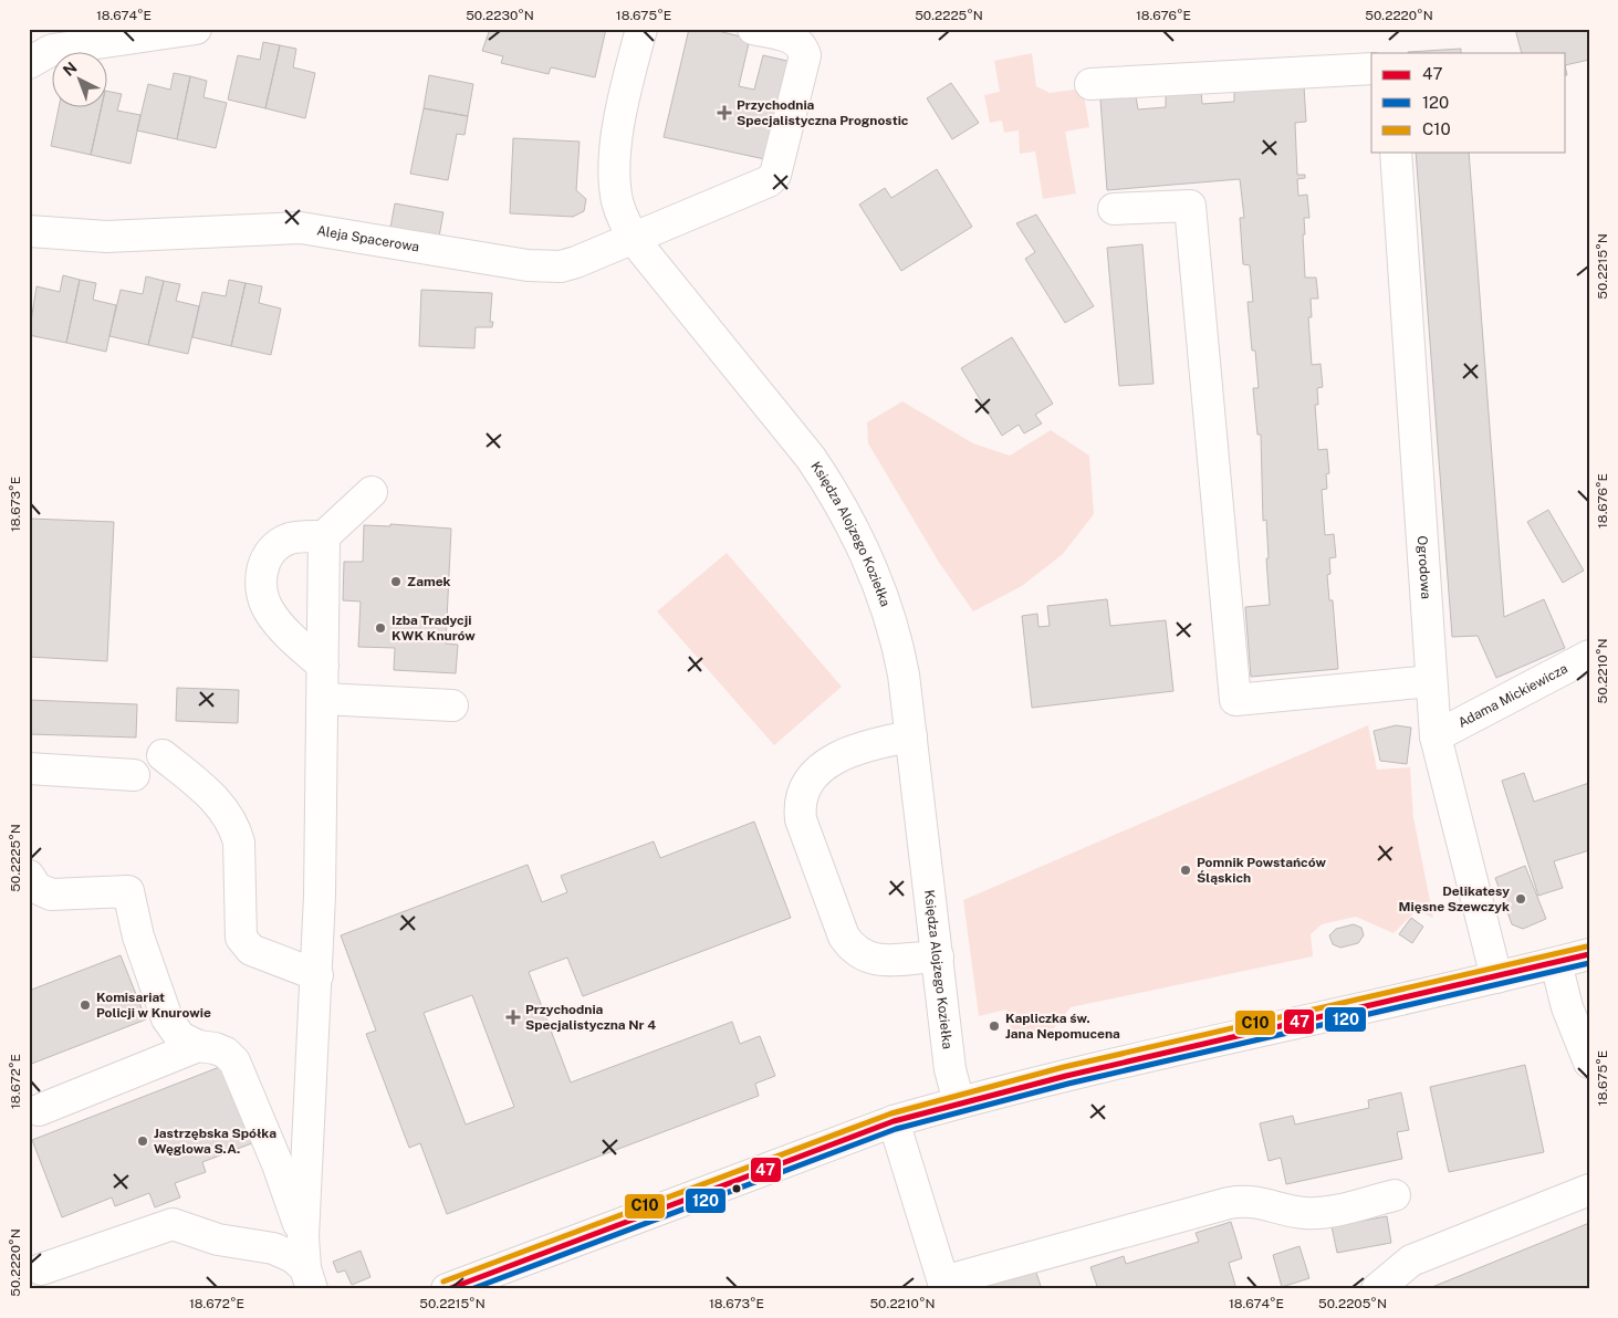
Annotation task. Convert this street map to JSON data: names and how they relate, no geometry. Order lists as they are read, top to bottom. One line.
{"streets":{"street":["Aleja Spacerowa","Księdza Alojzego Koziełka","Ogrodowa","Adama Mickiewicza"]},"crossings":[["Aleja Spacerowa","Księdza Alojzego Koziełka"],["Ogrodowa","Adama Mickiewicza"]],"places":{"health":["Przychodnia Specjalistyczna Prognostic","Przychodnia Specjalistyczna Nr 4"],"other":["Zamek","Izba Tradycji KWK Knurów","Pomnik Powstańców Śląskich","Delikatesy Mięsne Szewczyk","Komisariat Policji w Knurowie","Kapliczka św. Jana Nepomucena","Jastrzębska Spółka Węglowa S.A."]},"lines":["transit line C10","transit line 47","transit line 120"],"legend":["47","120","C10"],"north":"top left","coordinates":["18.674°E","50.2230°N","18.675°E","50.2225°N","18.676°E","50.2220°N","50.2215°N","18.673°E","50.2210°N","18.672°E","50.2205°N"]}
